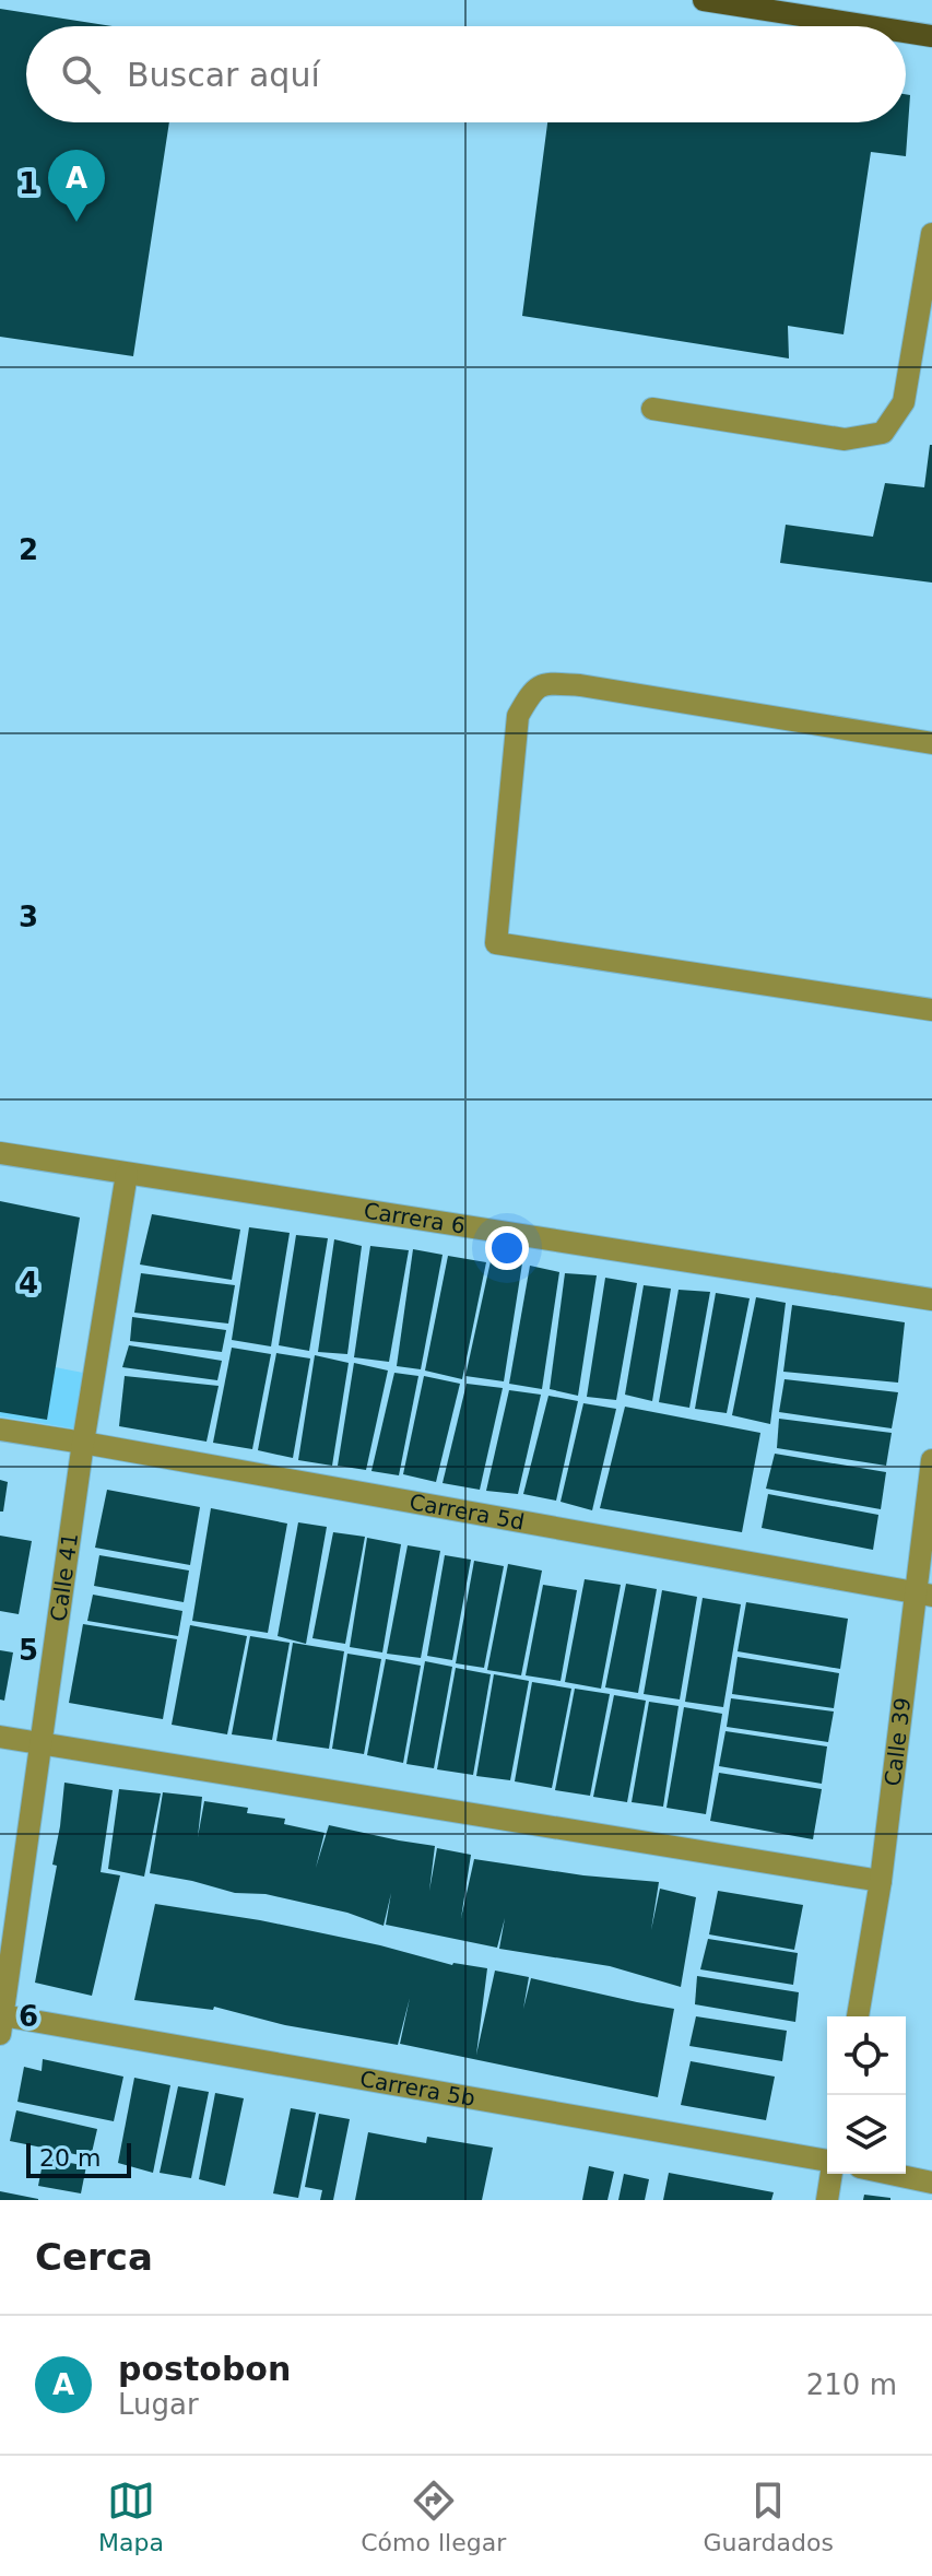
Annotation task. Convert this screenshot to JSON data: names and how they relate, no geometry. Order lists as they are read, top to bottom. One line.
{"streets":{"street":["Carrera 6","Carrera 5d","Calle 41","Calle 39","Carrera 5b"]},"crossings":[["Carrera 6","Calle 41"],["Carrera 5d","Calle 41"],["Carrera 5d","Calle 39"],["Calle 41","Carrera 5b"]],"scale_bar":"20 m","page":{"search":"Buscar aquí","pins":"A","scale":"20 m","heading":"Cerca","list":[{"mark":"A","name":"postobon","note":"Lugar","value":"210 m"}],"nav":["Mapa","Cómo llegar","Guardados"]},"grid":{"rows":["1","2","3","4","5","6"]}}
